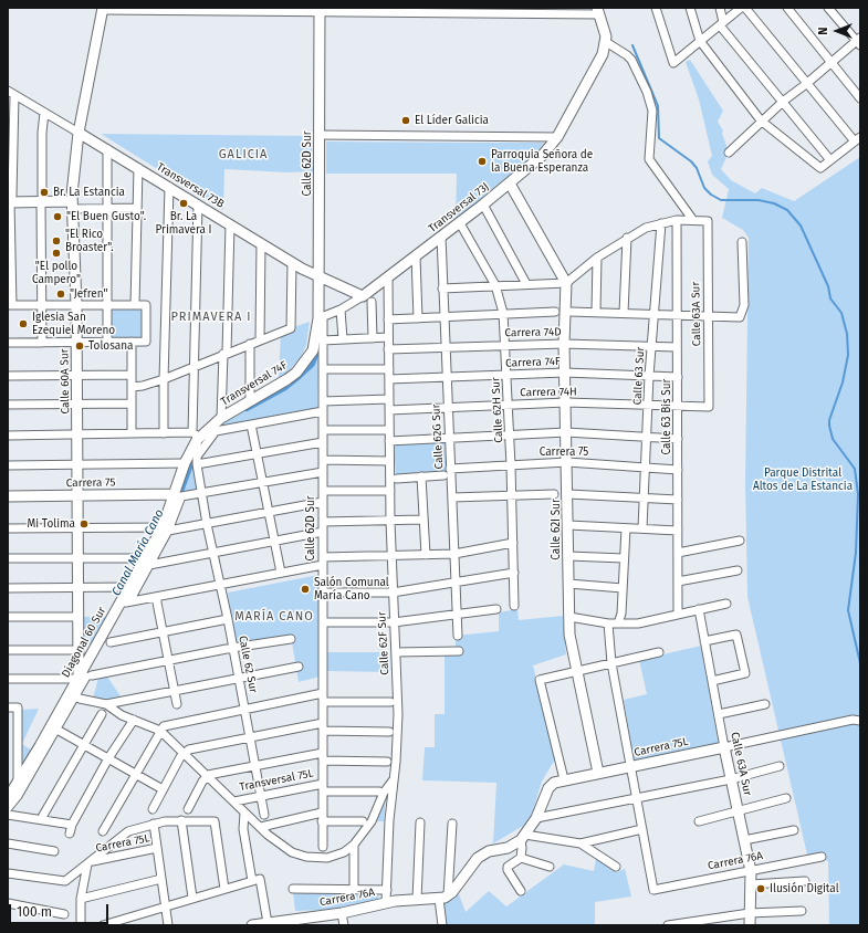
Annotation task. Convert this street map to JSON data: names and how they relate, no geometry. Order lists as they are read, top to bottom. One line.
{"streets":{"street":["Calle 62D Sur","Transversal 73B","Transversal 73J","Calle 63A Sur","Carrera 74D","Carrera 74F","Calle 63 Sur","Calle 60A Sur","Transversal 74F","Carrera 74H","Calle 62H Sur","Calle 63 Bis Sur","Calle 62G Sur","Carrera 75","Calle 62I Sur","Diagonal 60 Sur","Calle 62F Sur","Calle 62 Sur","Carrera 75L","Transversal 75L","Carrera 76A"]},"crossings":[["Calle 62D Sur","Transversal 73B"],["Calle 62D Sur","Transversal 73J"],["Calle 62D Sur","Transversal 74F"],["Calle 62D Sur","Carrera 75"],["Calle 62D Sur","Transversal 75L"],["Transversal 73B","Transversal 73J"],["Transversal 73B","Calle 60A Sur"],["Transversal 73B","Calle 62 Sur"],["Transversal 73J","Transversal 74F"],["Transversal 73J","Calle 62H Sur"],["Transversal 73J","Calle 62G Sur"],["Transversal 73J","Calle 62F Sur"],["Calle 63A Sur","Carrera 74H"],["Calle 63A Sur","Carrera 75L"],["Calle 63A Sur","Carrera 76A"],["Carrera 74D","Calle 63 Sur"],["Carrera 74D","Calle 62H Sur"],["Carrera 74D","Calle 63 Bis Sur"],["Carrera 74D","Calle 62G Sur"],["Carrera 74D","Calle 62I Sur"],["Carrera 74D","Calle 62F Sur"],["Carrera 74F","Calle 63 Sur"],["Carrera 74F","Calle 62H Sur"],["Carrera 74F","Calle 63 Bis Sur"],["Carrera 74F","Calle 62G Sur"],["Carrera 74F","Calle 62I Sur"],["Carrera 74F","Calle 62F Sur"],["Calle 63 Sur","Carrera 74H"],["Calle 63 Sur","Carrera 75"],["Calle 60A Sur","Carrera 75"],["Calle 60A Sur","Diagonal 60 Sur"],["Transversal 74F","Diagonal 60 Sur"],["Transversal 74F","Calle 62 Sur"],["Carrera 74H","Calle 62H Sur"],["Carrera 74H","Calle 63 Bis Sur"],["Carrera 74H","Calle 62G Sur"],["Carrera 74H","Calle 62I Sur"],["Carrera 74H","Calle 62F Sur"],["Calle 62H Sur","Carrera 75"],["Calle 63 Bis Sur","Carrera 75"],["Calle 62G Sur","Carrera 75"],["Carrera 75","Calle 62I Sur"],["Carrera 75","Diagonal 60 Sur"],["Carrera 75","Calle 62 Sur"],["Calle 62I Sur","Carrera 75L"],["Diagonal 60 Sur","Calle 62 Sur"],["Calle 62F Sur","Carrera 76A"],["Calle 62 Sur","Transversal 75L"]],"districts":["GALICIA","PRIMAVERA I","MARÍA CANO"],"water":["Canal María Cano"],"parks":["Parque Distrital Altos de La Estancia"],"places":["El Líder Galicia","Parroquia Señora de la Buena Esperanza","Br. La Estancia","Br. La Primavera I","\"El Buen Gusto\".","\"El Rico Broaster\".","\"El pollo Campero\"","\"Jefren\"","Iglesia San Ezequiel Moreno","Tolosana","Mi Tolima","Salón Comunal María Cano","Ilusión Digital"],"scale_bar":"100 m","north":"left"}
